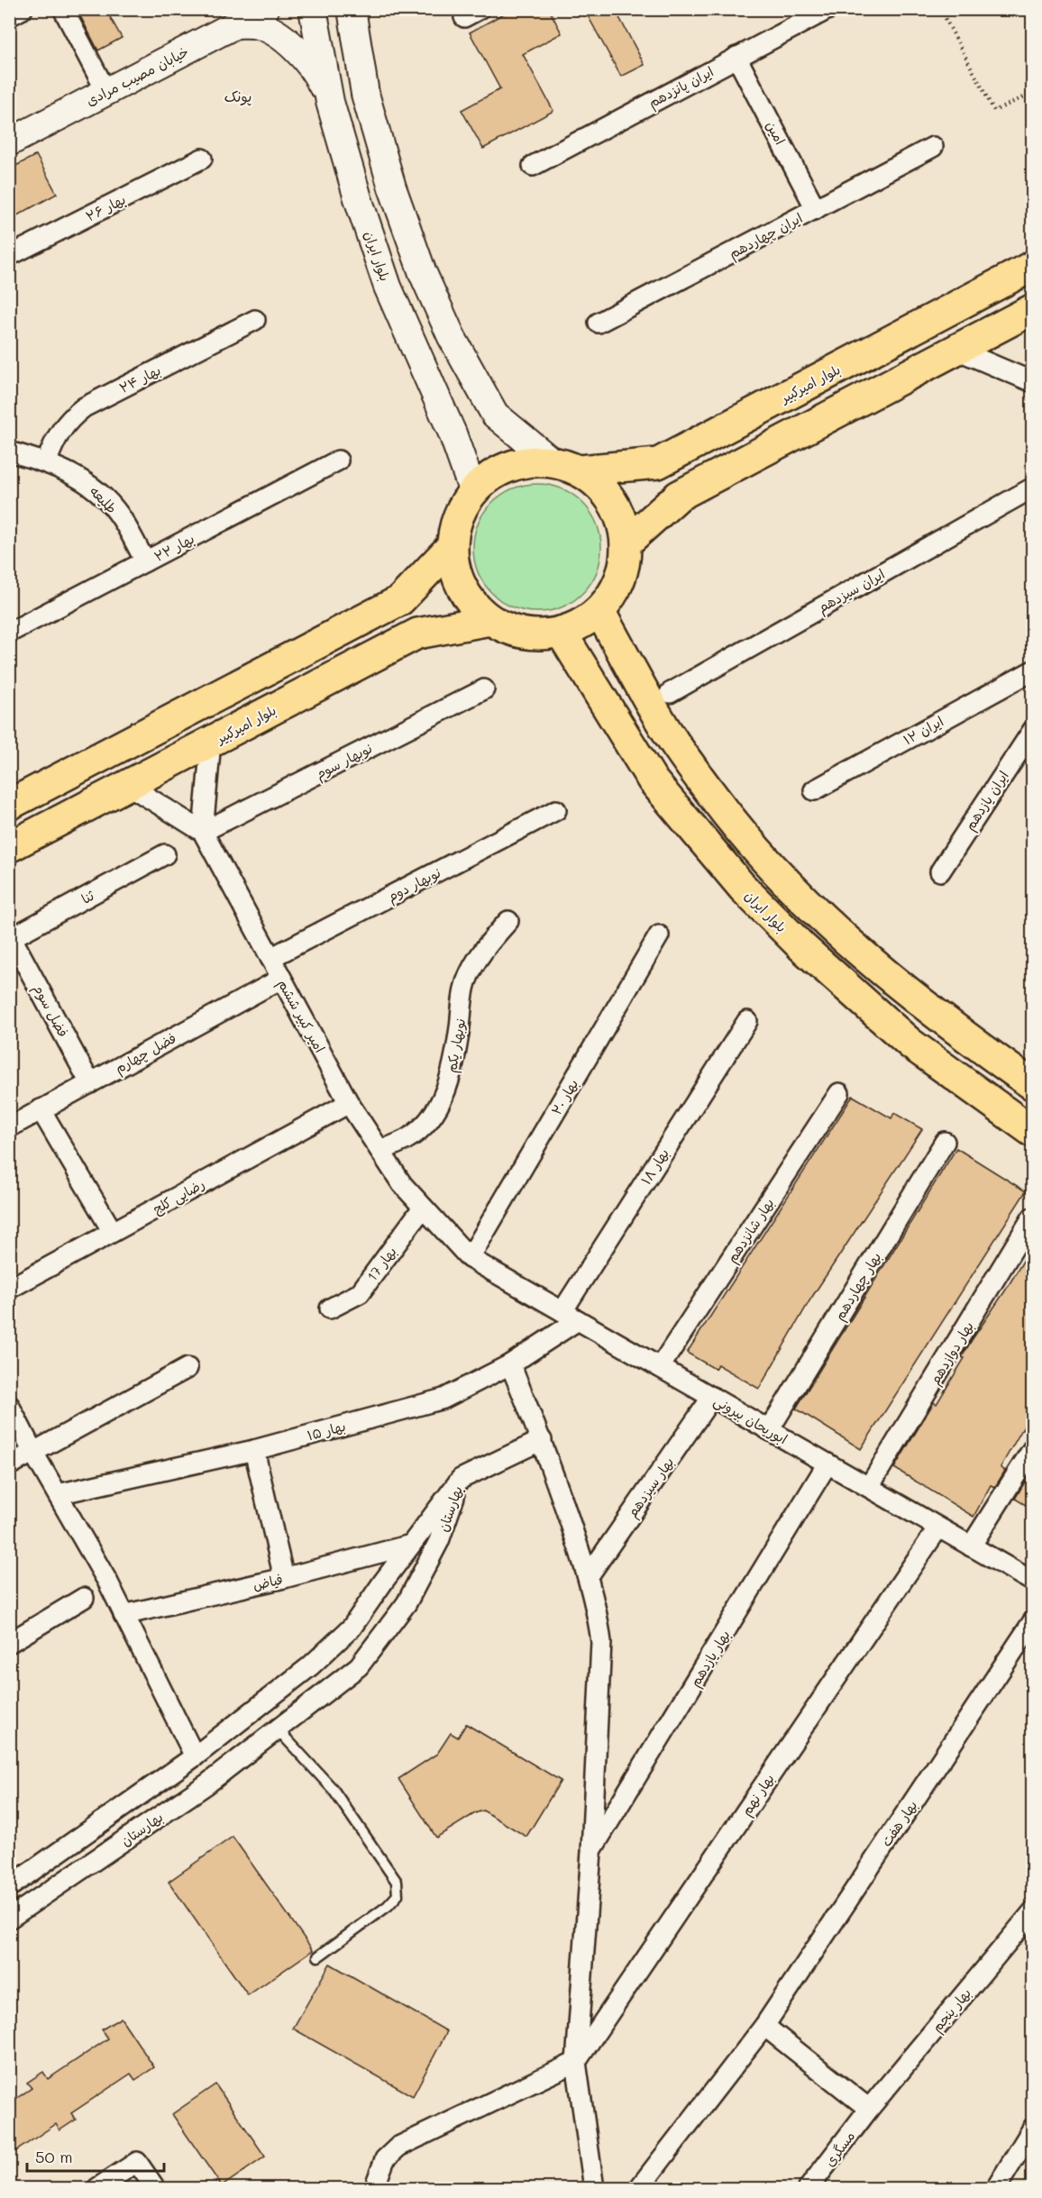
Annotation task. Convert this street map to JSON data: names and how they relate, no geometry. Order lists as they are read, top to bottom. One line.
{"streets":{"main road":["خیابان مصیب مرادی","بلوار ایران","بلوار امیرکبیر"],"street":["ایران پانزدهم","امین","بهار ۲۶","ایران چهاردهم","بهار ۲۴","طلیعه","بهار ۲۲","ایران سیزدهم","ایران ۱۲","نوبهار سوم","ایران یازدهم","نوبهار دوم","ثنا","فضل سوم","امیر کبیر ششم","نوبهار یکم","فضل چهارم","بهار ۲۰","بهار ۱۸","رضایی کلج","بهار شانزدهم","بهار 17","بهار چهاردهم","بهار دوازدهم","ابوریحان بیرونی","بهار ۱۵","بهار سیزدهم","بهارستان","فیاض","بهار یازدهم","بهار نهم","بهار هفت","بهار پنجم","مسگری"]},"crossings":[["ایران پانزدهم","امین"],["امین","ایران چهاردهم"],["بلوار ایران","بلوار امیرکبیر"],["بهار ۲۴","طلیعه"],["بلوار امیرکبیر","امیر کبیر ششم"],["طلیعه","بهار ۲۲"],["نوبهار سوم","امیر کبیر ششم"],["نوبهار دوم","امیر کبیر ششم"],["ثنا","فضل سوم"],["فضل سوم","فضل چهارم"],["امیر کبیر ششم","نوبهار یکم"],["امیر کبیر ششم","فضل چهارم"],["امیر کبیر ششم","بهار ۲۰"],["امیر کبیر ششم","رضایی کلج"],["امیر کبیر ششم","بهار 17"],["امیر کبیر ششم","ابوریحان بیرونی"],["بهار ۲۰","ابوریحان بیرونی"],["بهار ۱۸","ابوریحان بیرونی"],["بهار ۱۸","بهار ۱۵"],["بهار شانزدهم","ابوریحان بیرونی"],["بهار چهاردهم","ابوریحان بیرونی"],["بهار دوازدهم","ابوریحان بیرونی"],["ابوریحان بیرونی","بهار ۱۵"],["ابوریحان بیرونی","بهار سیزدهم"],["ابوریحان بیرونی","بهار یازدهم"],["ابوریحان بیرونی","بهار نهم"],["بهارستان","فیاض"],["بهار پنجم","مسگری"]],"districts":["پونک"],"scale_bar":"50 m"}
